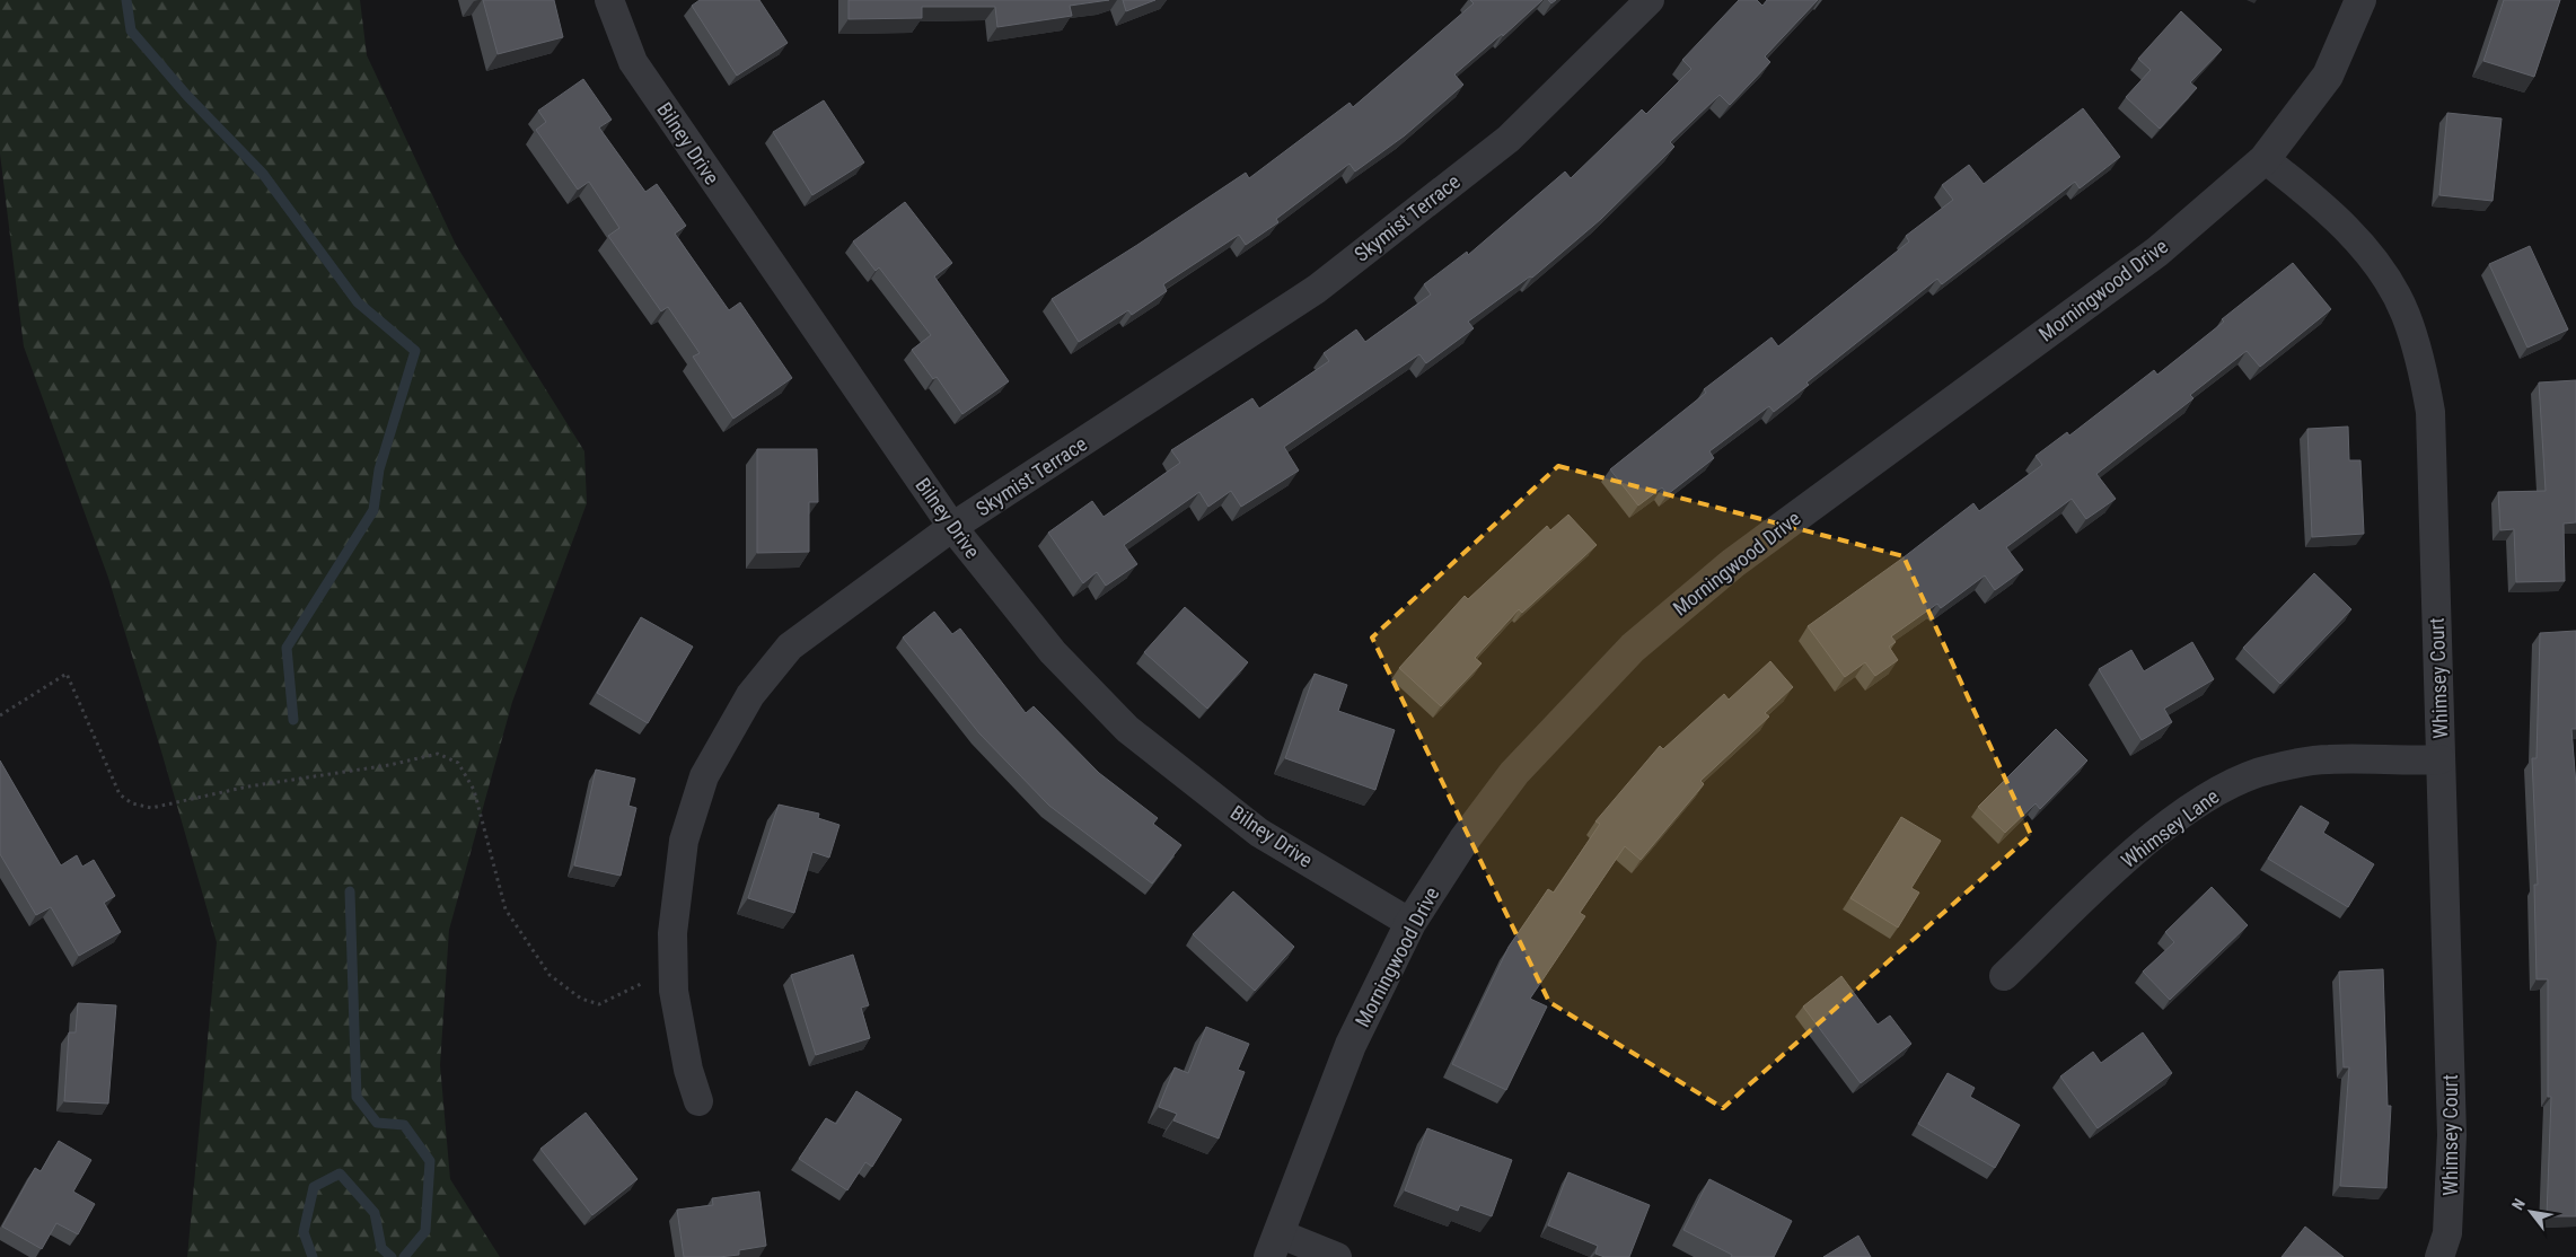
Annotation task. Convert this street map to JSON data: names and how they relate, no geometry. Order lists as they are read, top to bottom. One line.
{"streets":{"street":["Bilney Drive","Skymist Terrace","Morningwood Drive","Whimsey Court","Whimsey Lane"]},"crossings":[["Bilney Drive","Skymist Terrace"],["Bilney Drive","Morningwood Drive"],["Morningwood Drive","Whimsey Court"],["Whimsey Court","Whimsey Lane"]],"north":"top left"}
